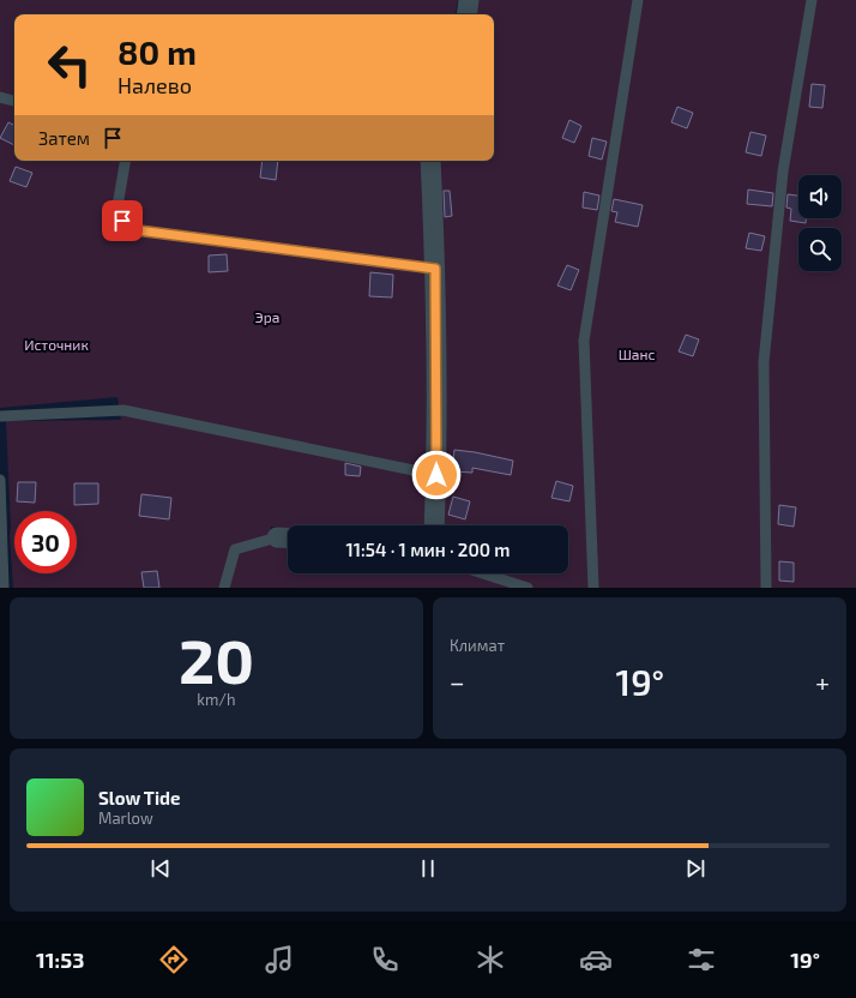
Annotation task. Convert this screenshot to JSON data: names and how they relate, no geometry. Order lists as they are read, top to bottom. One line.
{"parks":["Эра","Источник","Шанс"],"page":{"turn":["80 m","Налево"],"then":"Затем","limit":"30","trip":"11:54 · 1 мин · 200 m","tile":[["20","km/h"],"Климат"],"heat":["−","19°","+"],"song":["Slow Tide","Marlow"],"tabs":["11:53","19°"]}}
